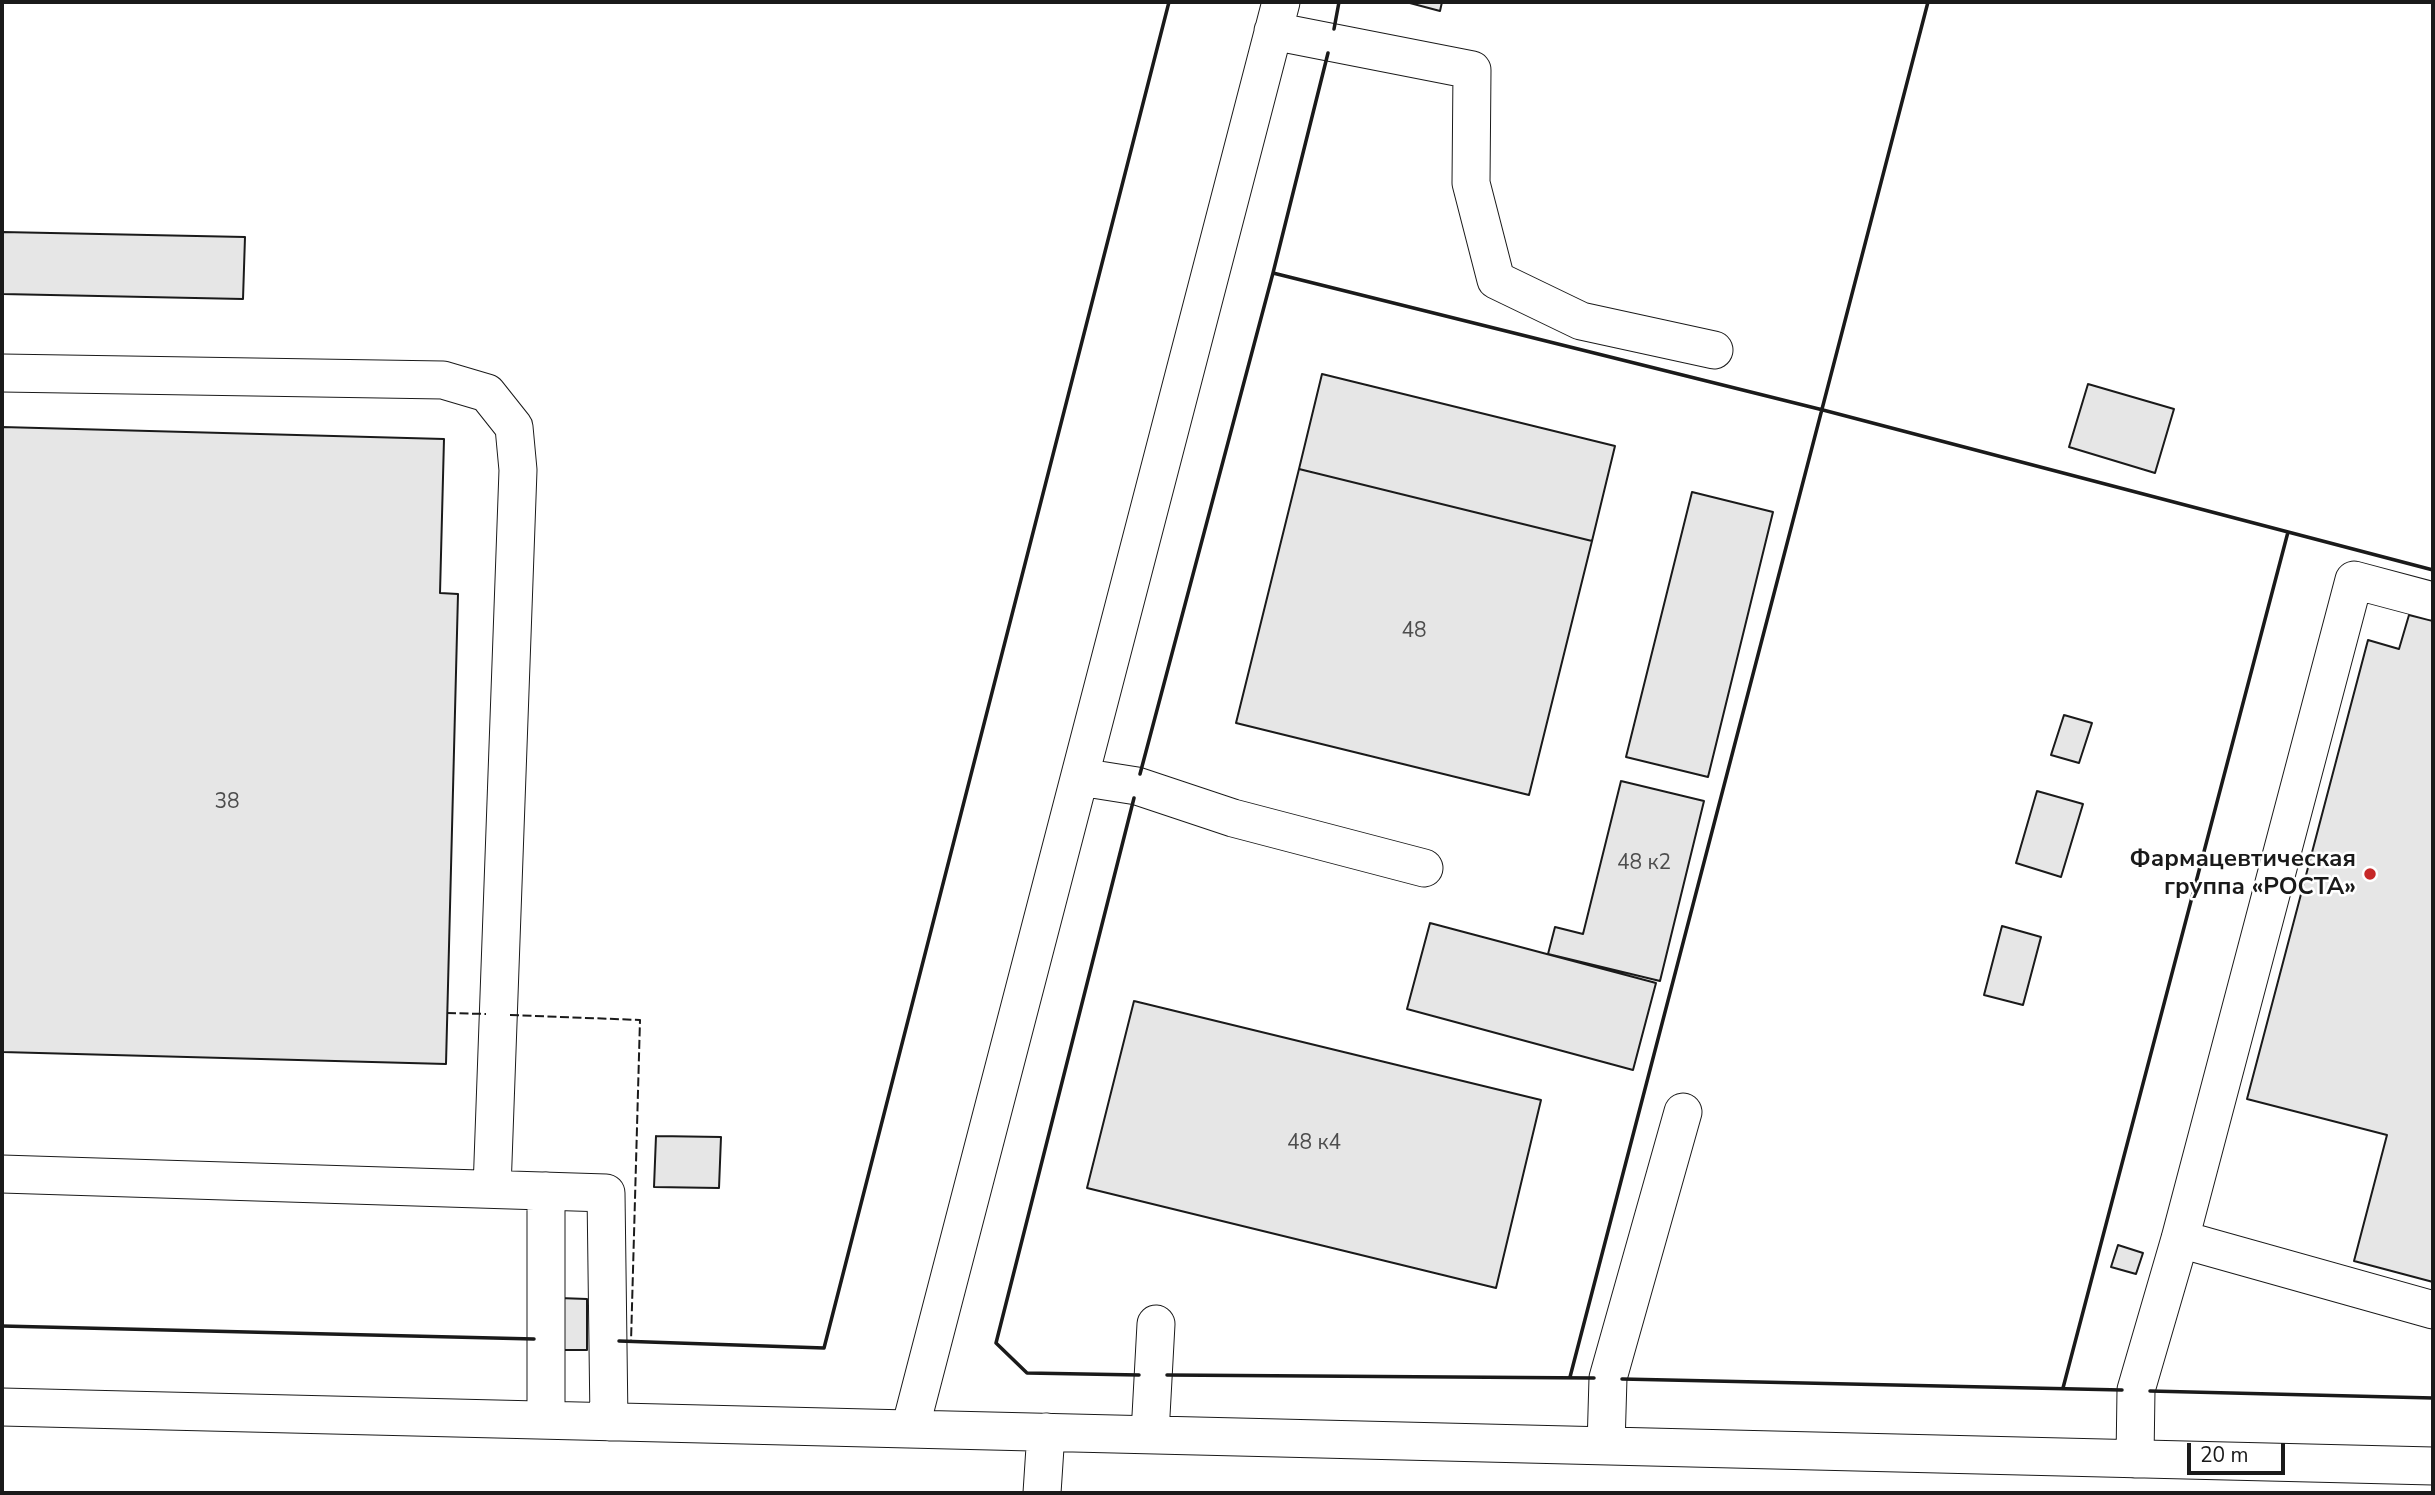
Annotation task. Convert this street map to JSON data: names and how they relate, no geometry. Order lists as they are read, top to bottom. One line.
{"places":["Фармацевтическая группа «РОСТА»"],"house_numbers":["48","38","48 к2","48 к4"],"scale_bar":"20 m"}
